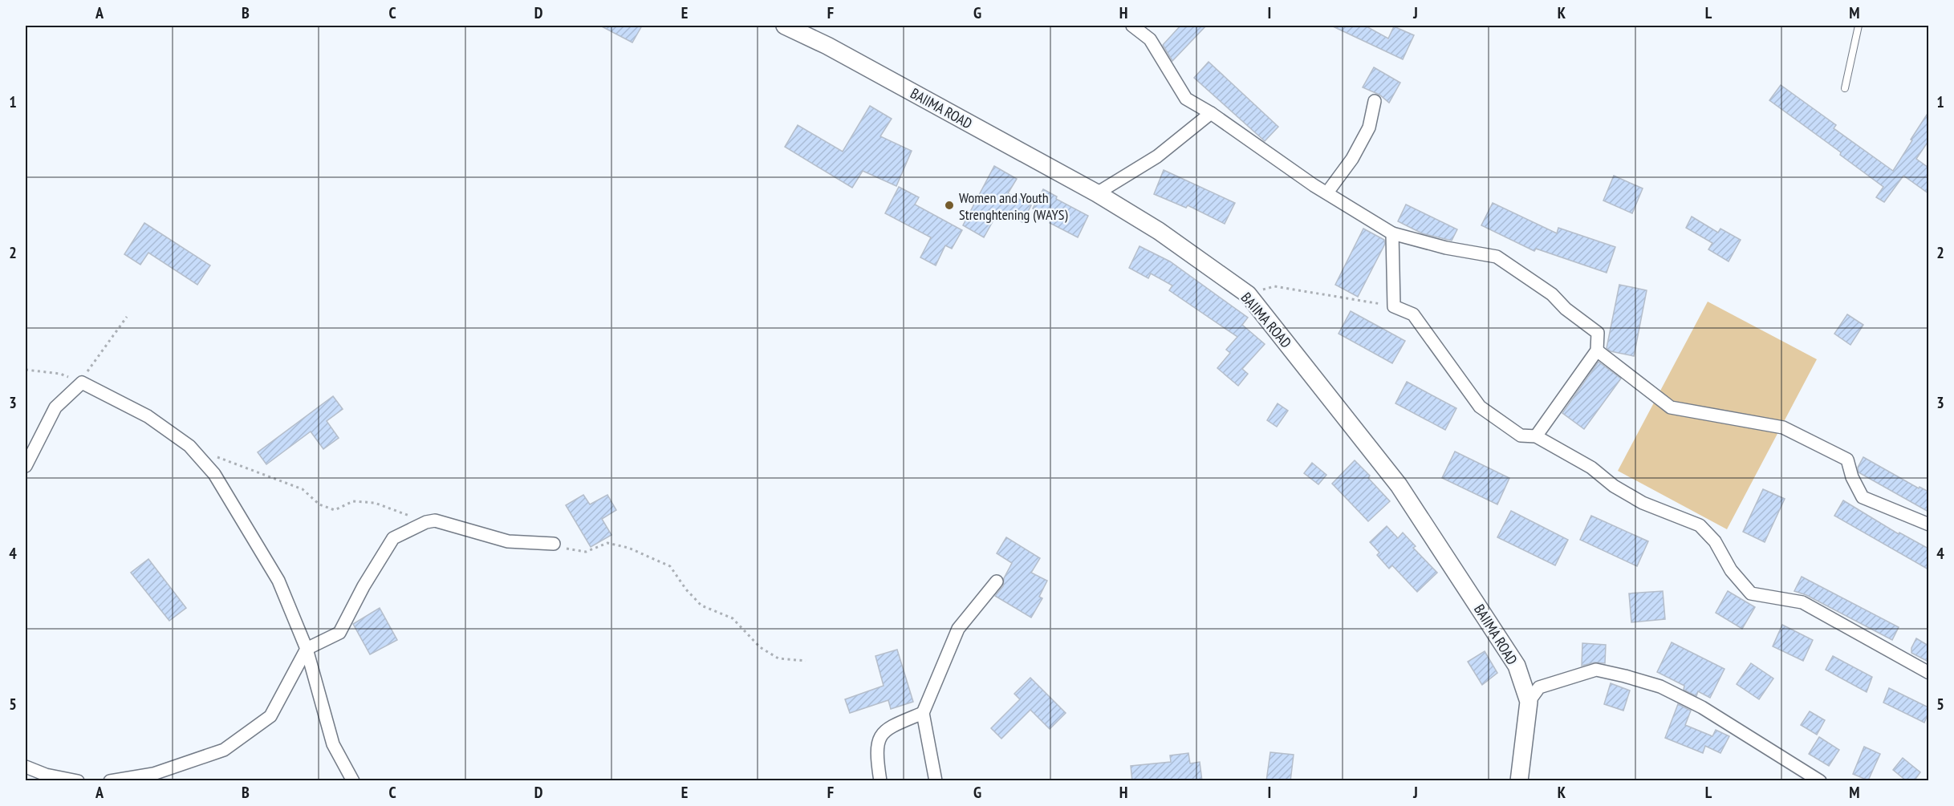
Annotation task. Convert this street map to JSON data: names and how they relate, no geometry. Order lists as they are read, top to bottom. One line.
{"streets":{"street":["BAIIMA ROAD"]},"places":["Women and Youth Strenghtening (WAYS)"],"grid":{"columns":["A","B","C","D","E","F","G","H","I","J","K","L","M"],"rows":["1","2","3","4","5"]}}
